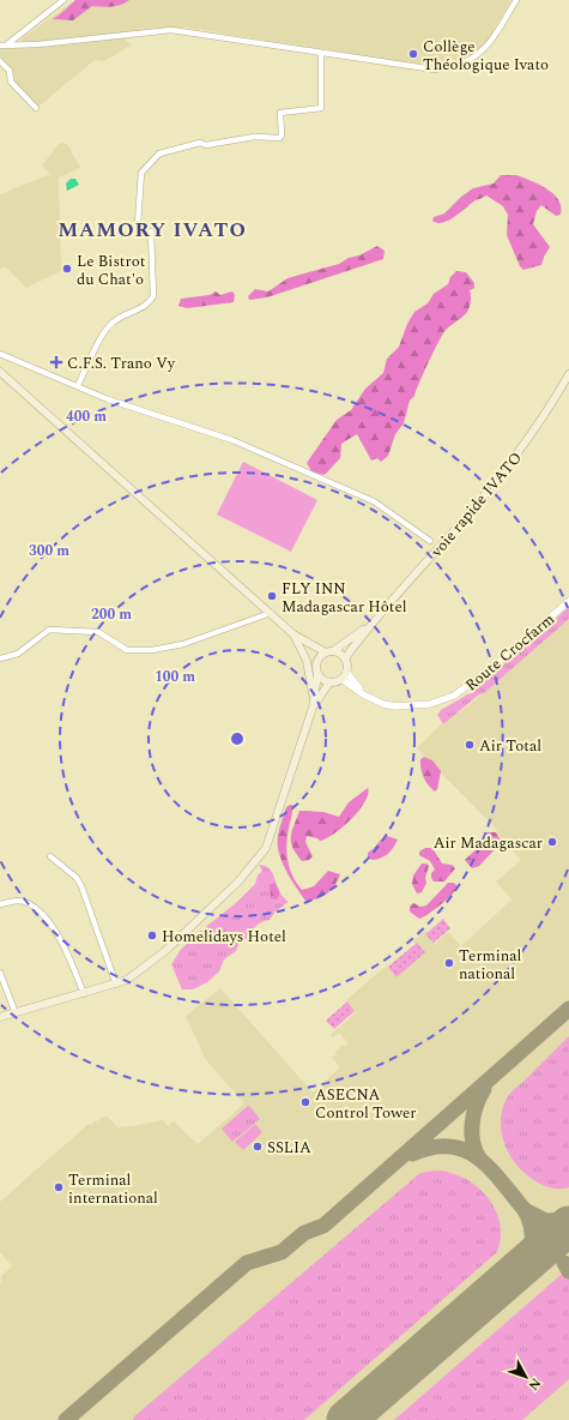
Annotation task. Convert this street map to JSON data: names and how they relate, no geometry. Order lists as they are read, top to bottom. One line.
{"streets":{"main road":["voie rapide IVATO"],"street":["Route Crocfarm"]},"districts":["MAMORY IVATO"],"places":{"other":["Collège Théologique Ivato","Le Bistrot du Chat'o","FLY INN Madagascar Hôtel","Air Total","Air Madagascar","Homelidays Hotel","Terminal national","ASECNA Control Tower","SSLIA","Terminal international"],"health":["C.F.S. Trano Vy"]},"north":"bottom right","rings":["400 m","300 m","200 m","100 m"]}
